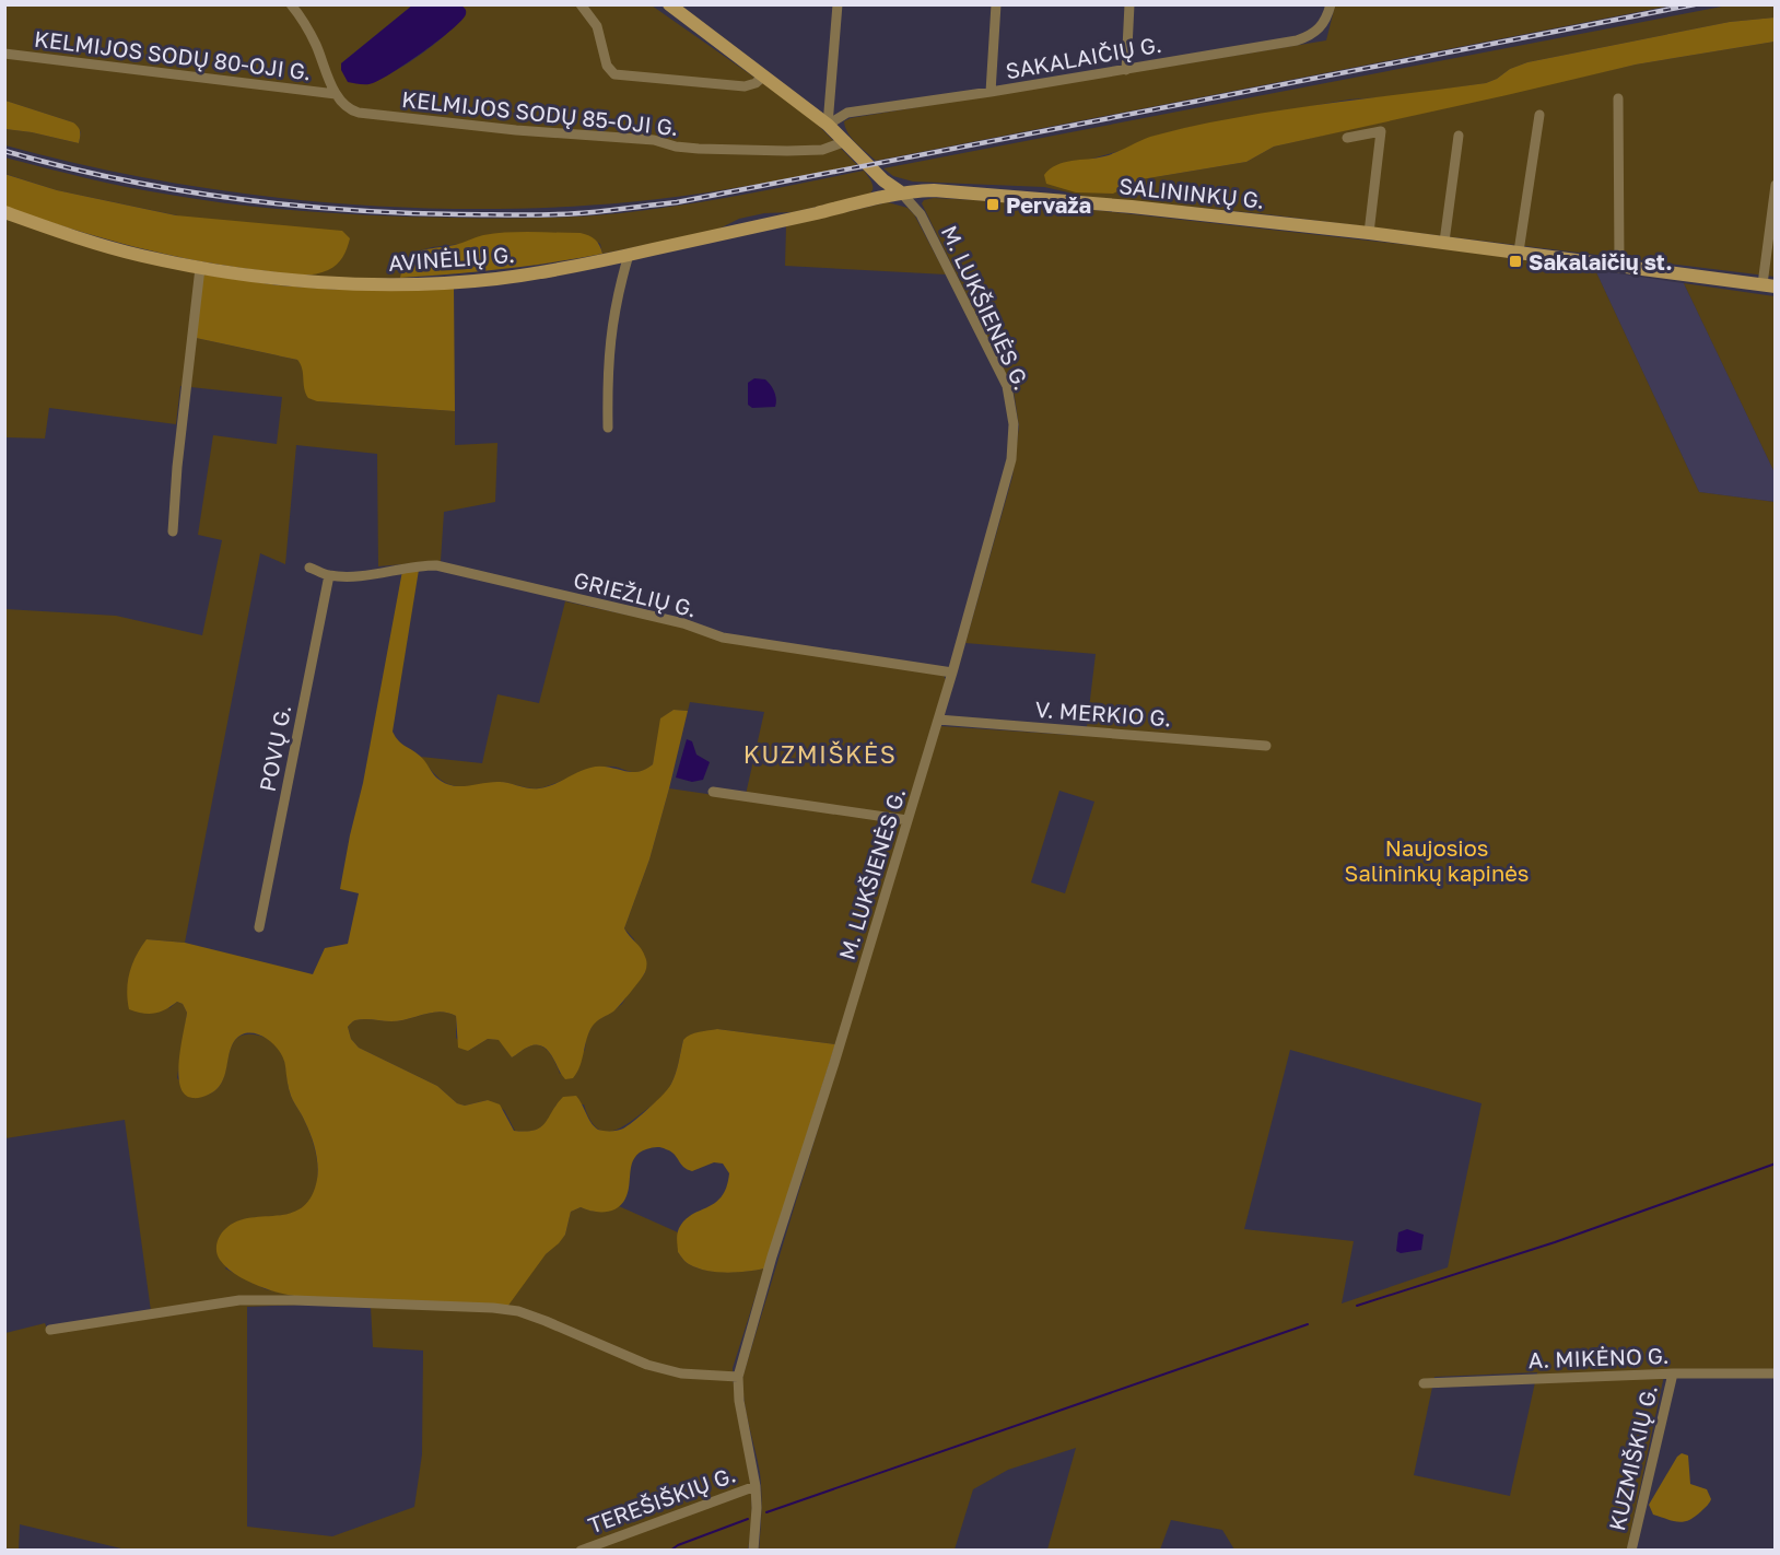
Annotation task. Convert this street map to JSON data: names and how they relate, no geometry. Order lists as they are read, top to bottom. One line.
{"streets":{"main road":["SALININKŲ G.","AVINĖLIŲ G."],"street":["KELMIJOS SODŲ 80-OJI G.","SAKALAIČIŲ G.","KELMIJOS SODŲ 85-OJI G.","M. LUKŠIENĖS G.","GRIEŽLIŲ G.","V. MERKIO G.","POVŲ G.","A. MIKĖNO G.","KUZMIŠKIŲ G.","TEREŠIŠKIŲ G."]},"crossings":[["KELMIJOS SODŲ 80-OJI G.","KELMIJOS SODŲ 85-OJI G."],["SALININKŲ G.","AVINĖLIŲ G."],["SALININKŲ G.","M. LUKŠIENĖS G."],["AVINĖLIŲ G.","M. LUKŠIENĖS G."],["M. LUKŠIENĖS G.","GRIEŽLIŲ G."],["M. LUKŠIENĖS G.","V. MERKIO G."],["M. LUKŠIENĖS G.","TEREŠIŠKIŲ G."],["GRIEŽLIŲ G.","POVŲ G."],["A. MIKĖNO G.","KUZMIŠKIŲ G."]],"districts":["KUZMIŠKĖS"],"parks":["Naujosios Salininkų kapinės"],"places":{"transit":["Pervaža","Sakalaičių st."]}}
